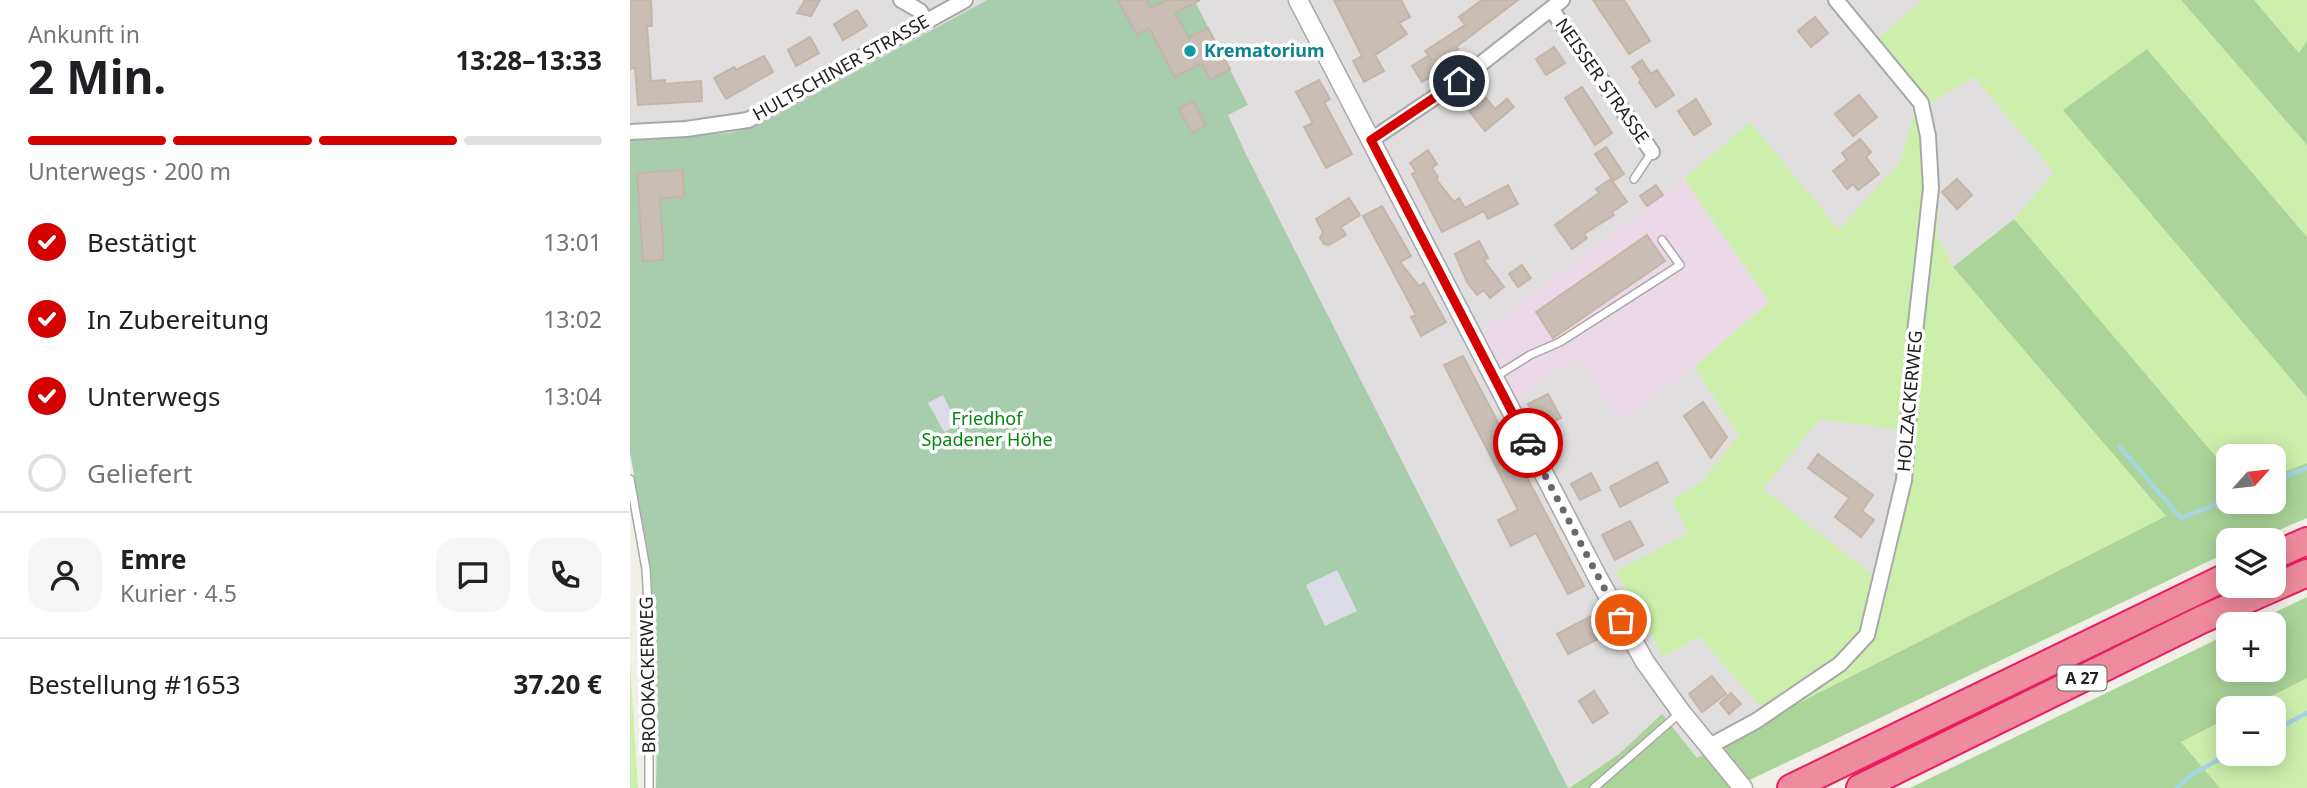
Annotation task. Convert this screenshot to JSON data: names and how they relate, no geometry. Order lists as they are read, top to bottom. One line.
{"streets":{"highway":["A 27"],"street":["HULTSCHINER STRASSE","NEISSER STRASSE","HOLZACKERWEG"],"lane":["BROOKACKERWEG"]},"parks":["Friedhof Spadener Höhe"],"places":["Krematorium"],"north":"top right","page":{"heading":["2 Min.","Ankunft in","13:28–13:33"],"panel":["Emre","Kurier · 4.5","Bestellung #1653","37.20 €"],"bar":"Unterwegs · 200 m","list":[["Bestätigt","13:01"],["In Zubereitung","13:02"],["Unterwegs","13:04"],"Geliefert"],"map_buttons":["+","−"]}}
